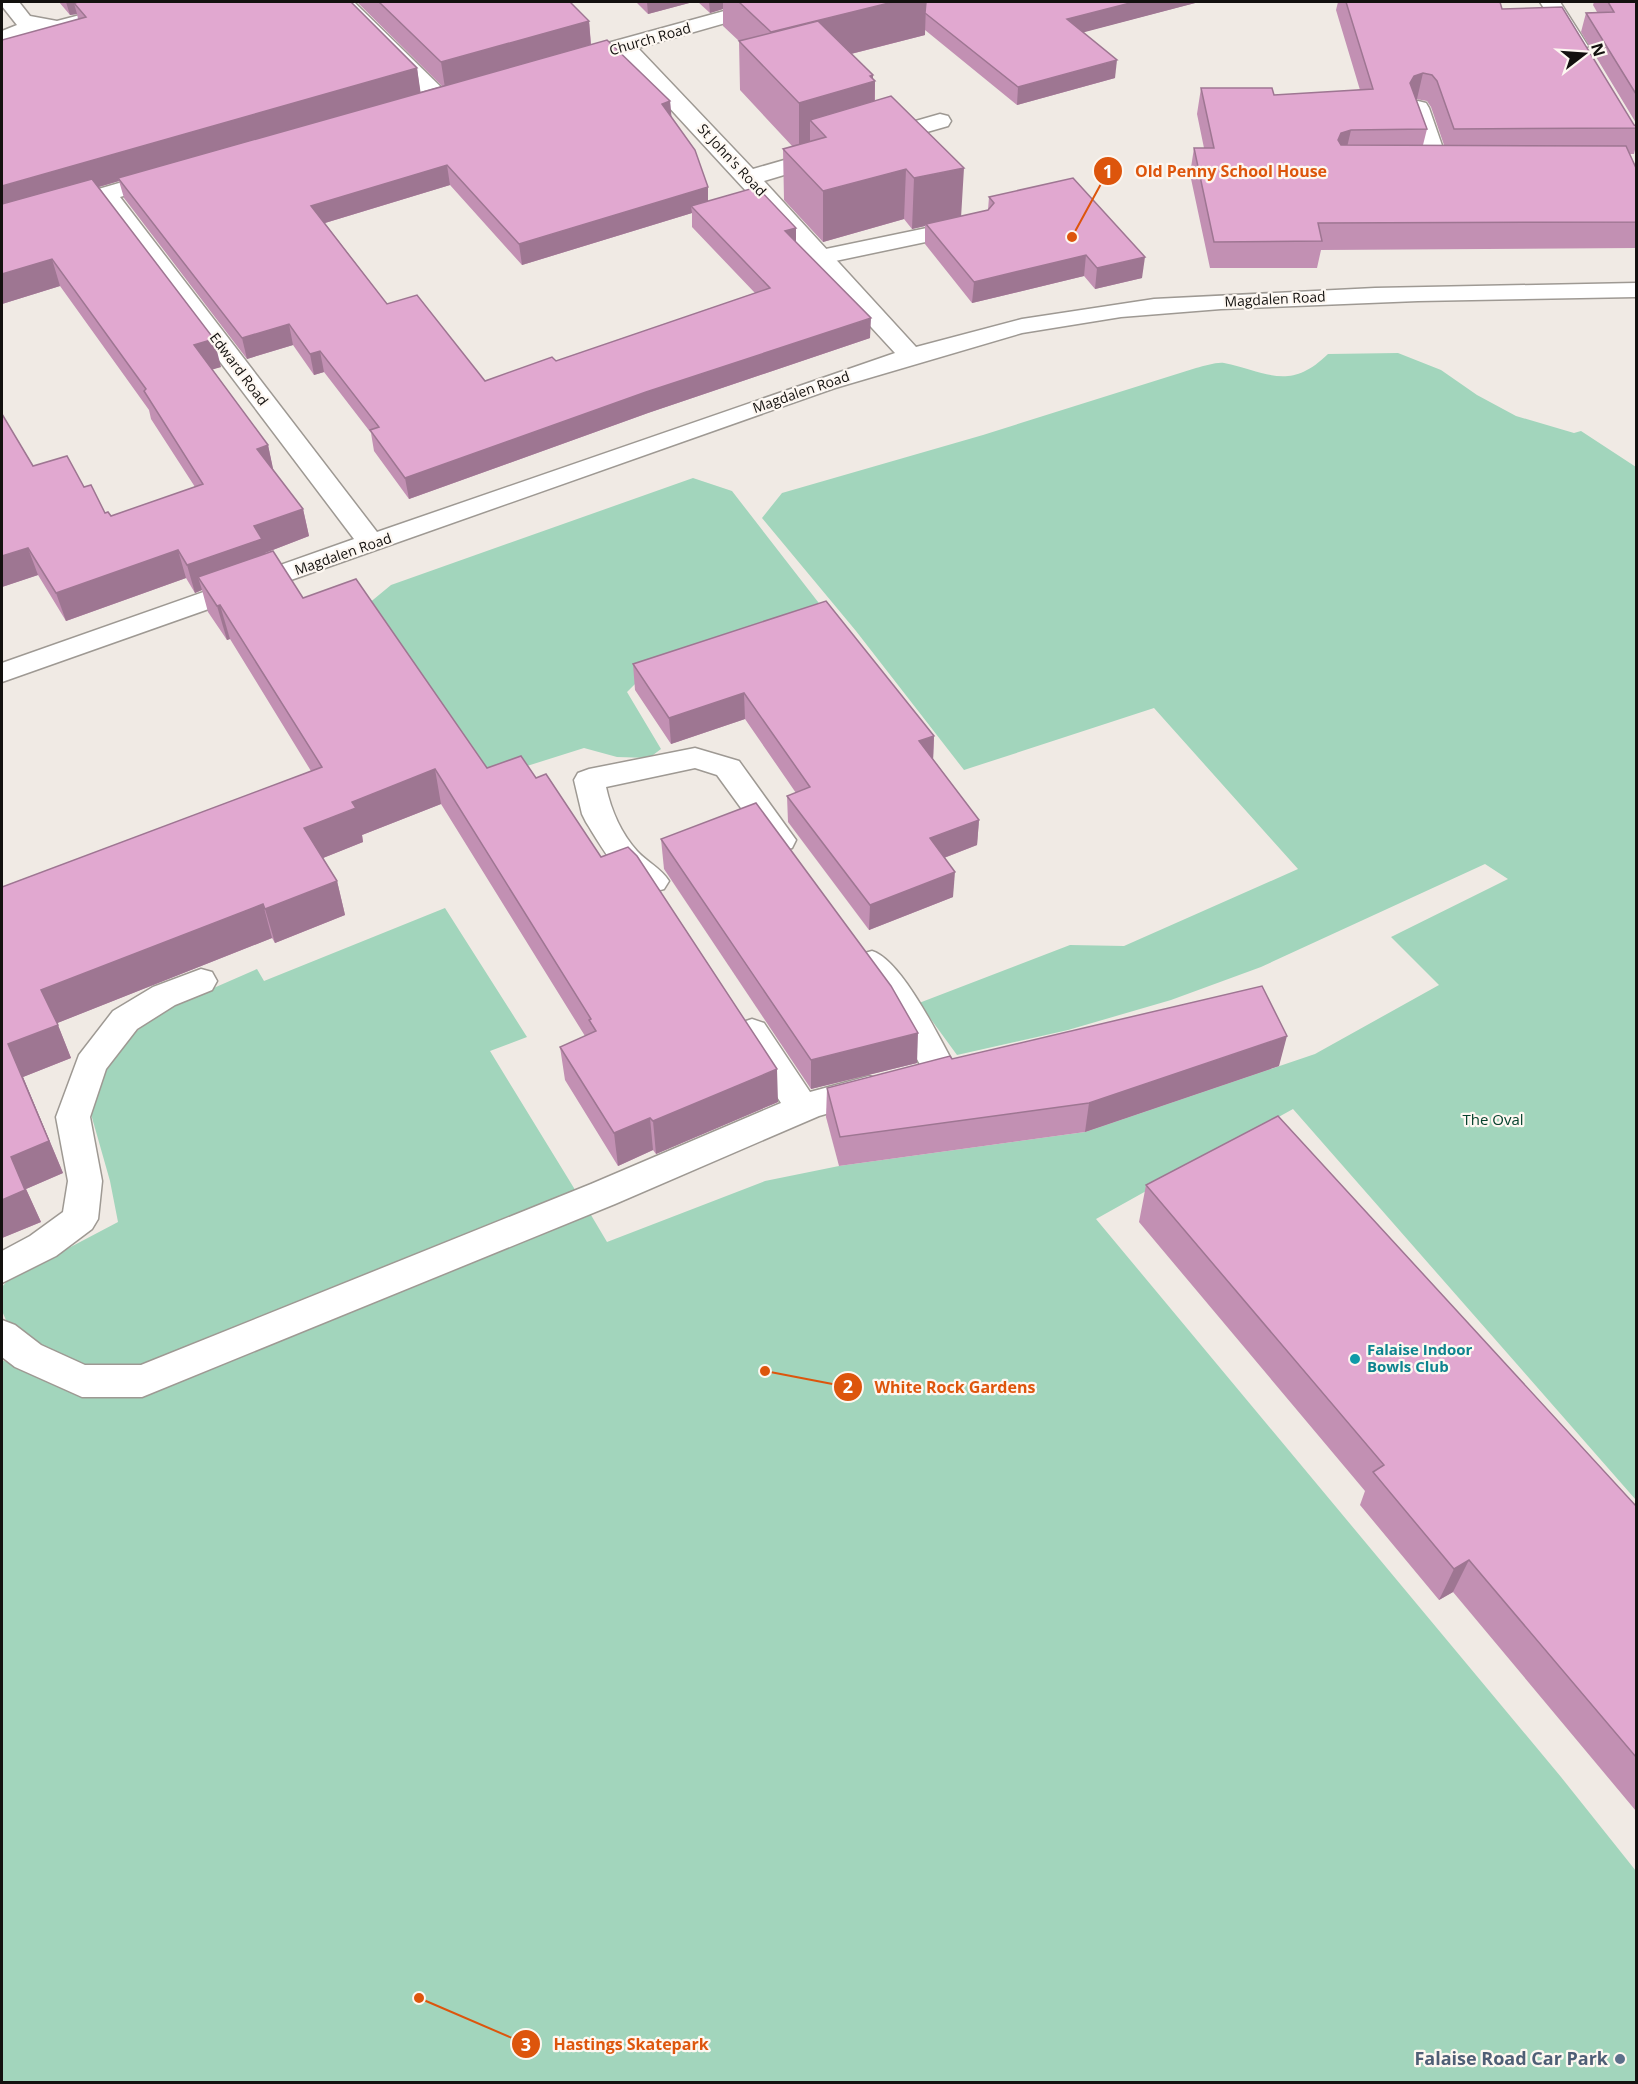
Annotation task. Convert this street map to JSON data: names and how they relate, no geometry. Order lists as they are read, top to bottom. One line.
{"streets":{"street":["Church Road","St John's Road","Magdalen Road","Edward Road"]},"crossings":[["Church Road","St John's Road"],["St John's Road","Magdalen Road"],["Magdalen Road","Edward Road"]],"parks":["The Oval"],"places":["Old Penny School House","Falaise Indoor Bowls Club","White Rock Gardens","Hastings Skatepark","Falaise Road Car Park"],"north":"right"}
